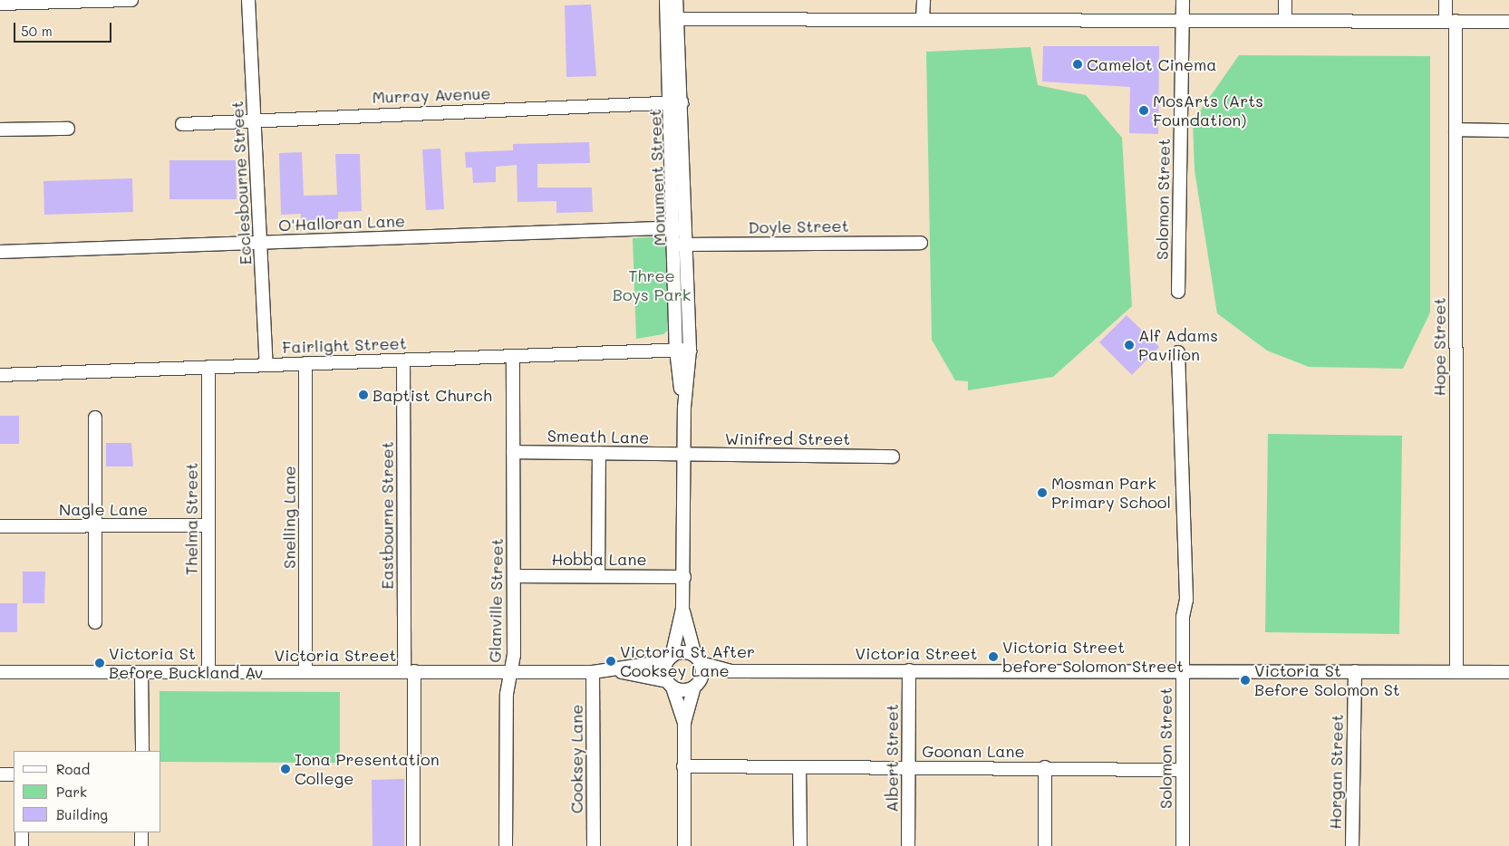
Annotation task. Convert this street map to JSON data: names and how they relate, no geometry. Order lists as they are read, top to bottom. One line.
{"streets":{"street":["Murray Avenue","Monument Street","Ecclesbourne Street","Solomon Street","O'Halloran Lane","Doyle Street","Fairlight Street","Hope Street","Smeath Lane","Winifred Street","Nagle Lane","Eastbourne Street","Snelling Lane","Thelma Street","Hobba Lane","Glanville Street","Victoria Street","Goonan Lane","Albert Street","Cooksey Lane","Horgan Street"]},"crossings":[["Murray Avenue","Monument Street"],["Murray Avenue","Ecclesbourne Street"],["Monument Street","O'Halloran Lane"],["Monument Street","Doyle Street"],["Monument Street","Fairlight Street"],["Monument Street","Smeath Lane"],["Monument Street","Winifred Street"],["Monument Street","Hobba Lane"],["Monument Street","Victoria Street"],["Ecclesbourne Street","O'Halloran Lane"],["Ecclesbourne Street","Fairlight Street"],["Solomon Street","Victoria Street"],["Solomon Street","Goonan Lane"],["Fairlight Street","Eastbourne Street"],["Fairlight Street","Snelling Lane"],["Fairlight Street","Thelma Street"],["Fairlight Street","Glanville Street"],["Hope Street","Victoria Street"],["Smeath Lane","Winifred Street"],["Smeath Lane","Glanville Street"],["Nagle Lane","Thelma Street"],["Eastbourne Street","Victoria Street"],["Snelling Lane","Victoria Street"],["Thelma Street","Victoria Street"],["Hobba Lane","Glanville Street"],["Glanville Street","Victoria Street"],["Victoria Street","Albert Street"],["Victoria Street","Cooksey Lane"],["Victoria Street","Horgan Street"],["Goonan Lane","Albert Street"]],"parks":["Three Boys Park"],"places":["Camelot Cinema","MosArts (Arts Foundation)","Alf Adams Pavilion","Baptist Church","Mosman Park Primary School","Victoria Street before Solomon Street","Victoria St After Cooksey Lane","Victoria St Before Buckland Av","Victoria St Before Solomon St","Iona Presentation College"],"legend":["Road","Park","Building"],"scale_bar":"50 m"}
